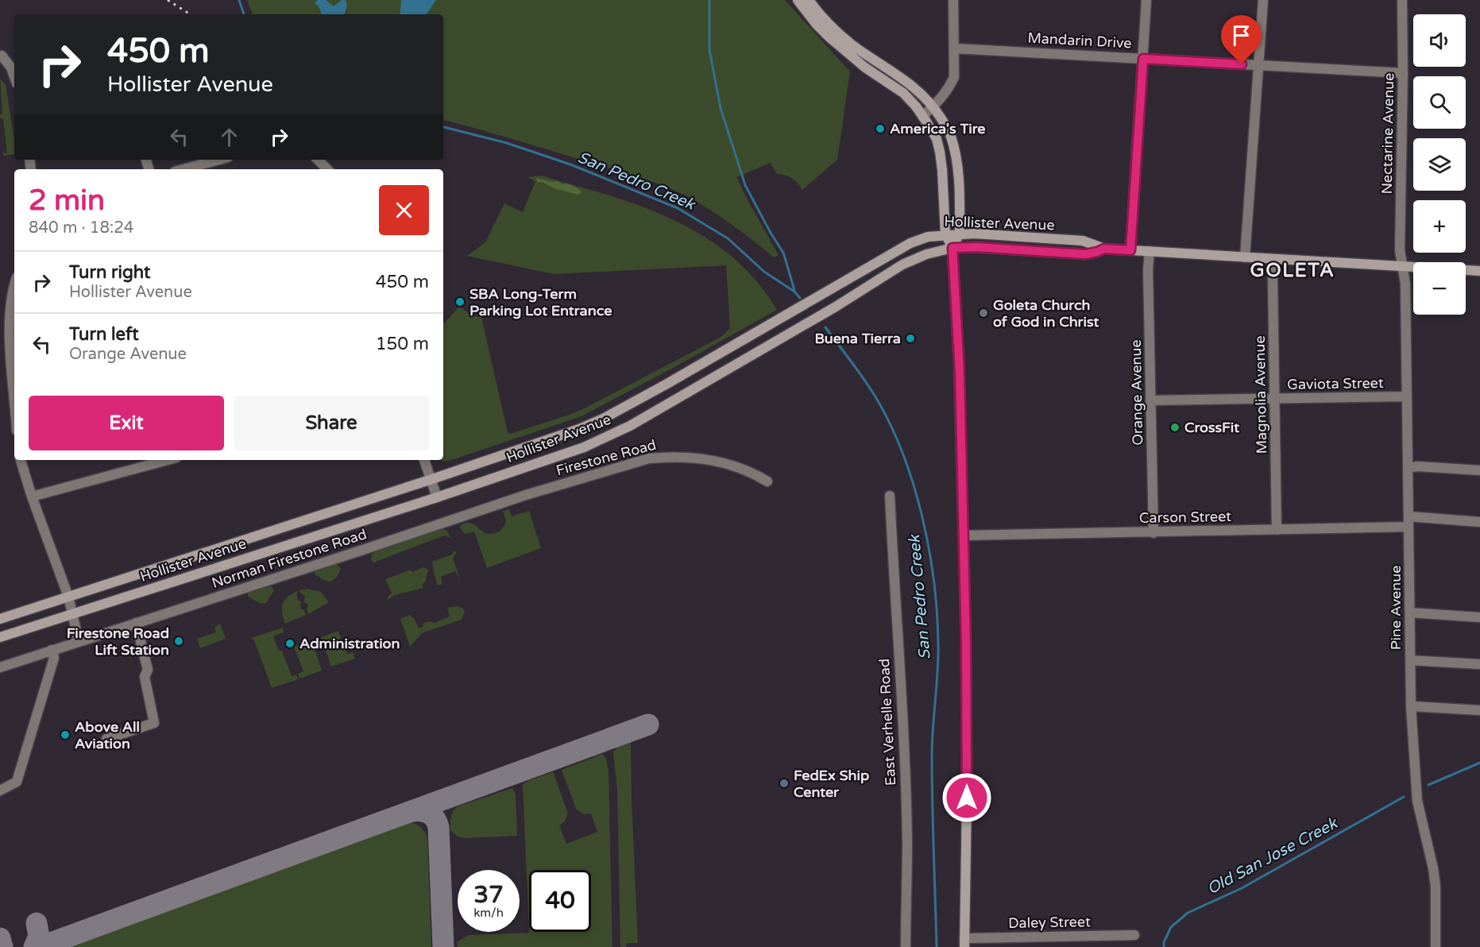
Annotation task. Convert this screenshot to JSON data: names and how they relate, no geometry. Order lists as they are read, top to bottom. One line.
{"streets":{"main road":["Hollister Avenue"],"street":["Mandarin Drive","Nectarine Avenue","Gaviota Street","Orange Avenue","Magnolia Avenue","Firestone Road","Carson Street","Norman Firestone Road","Pine Avenue","East Verhelle Road","Daley Street"]},"crossings":[["Mandarin Drive","Nectarine Avenue"],["Nectarine Avenue","Hollister Avenue"],["Nectarine Avenue","Pine Avenue"],["Hollister Avenue","Orange Avenue"],["Hollister Avenue","Magnolia Avenue"],["Hollister Avenue","Pine Avenue"],["Gaviota Street","Orange Avenue"],["Gaviota Street","Magnolia Avenue"],["Gaviota Street","Pine Avenue"],["Orange Avenue","Carson Street"],["Magnolia Avenue","Carson Street"],["Firestone Road","Norman Firestone Road"],["Carson Street","Pine Avenue"]],"districts":["GOLETA"],"water":["San Pedro Creek","Old San Jose Creek"],"places":["America's Tire","SBA Long-Term Parking Lot Entrance","Goleta Church of God in Christ","Buena Tierra","CrossFit","Firestone Road Lift Station","Administration","Above All Aviation","FedEx Ship Center"],"page":{"map_buttons":["+","−"],"turn":["450 m","Hollister Avenue"],"heading":["2 min","840 m · 18:24"],"list":[{"name":"Turn right","note":"Hollister Avenue","value":"450 m"},{"name":"Turn left","note":"Orange Avenue","value":"150 m"}],"buttons":["Exit","Share"],"speed":"37 km/h","limit":"40"}}
